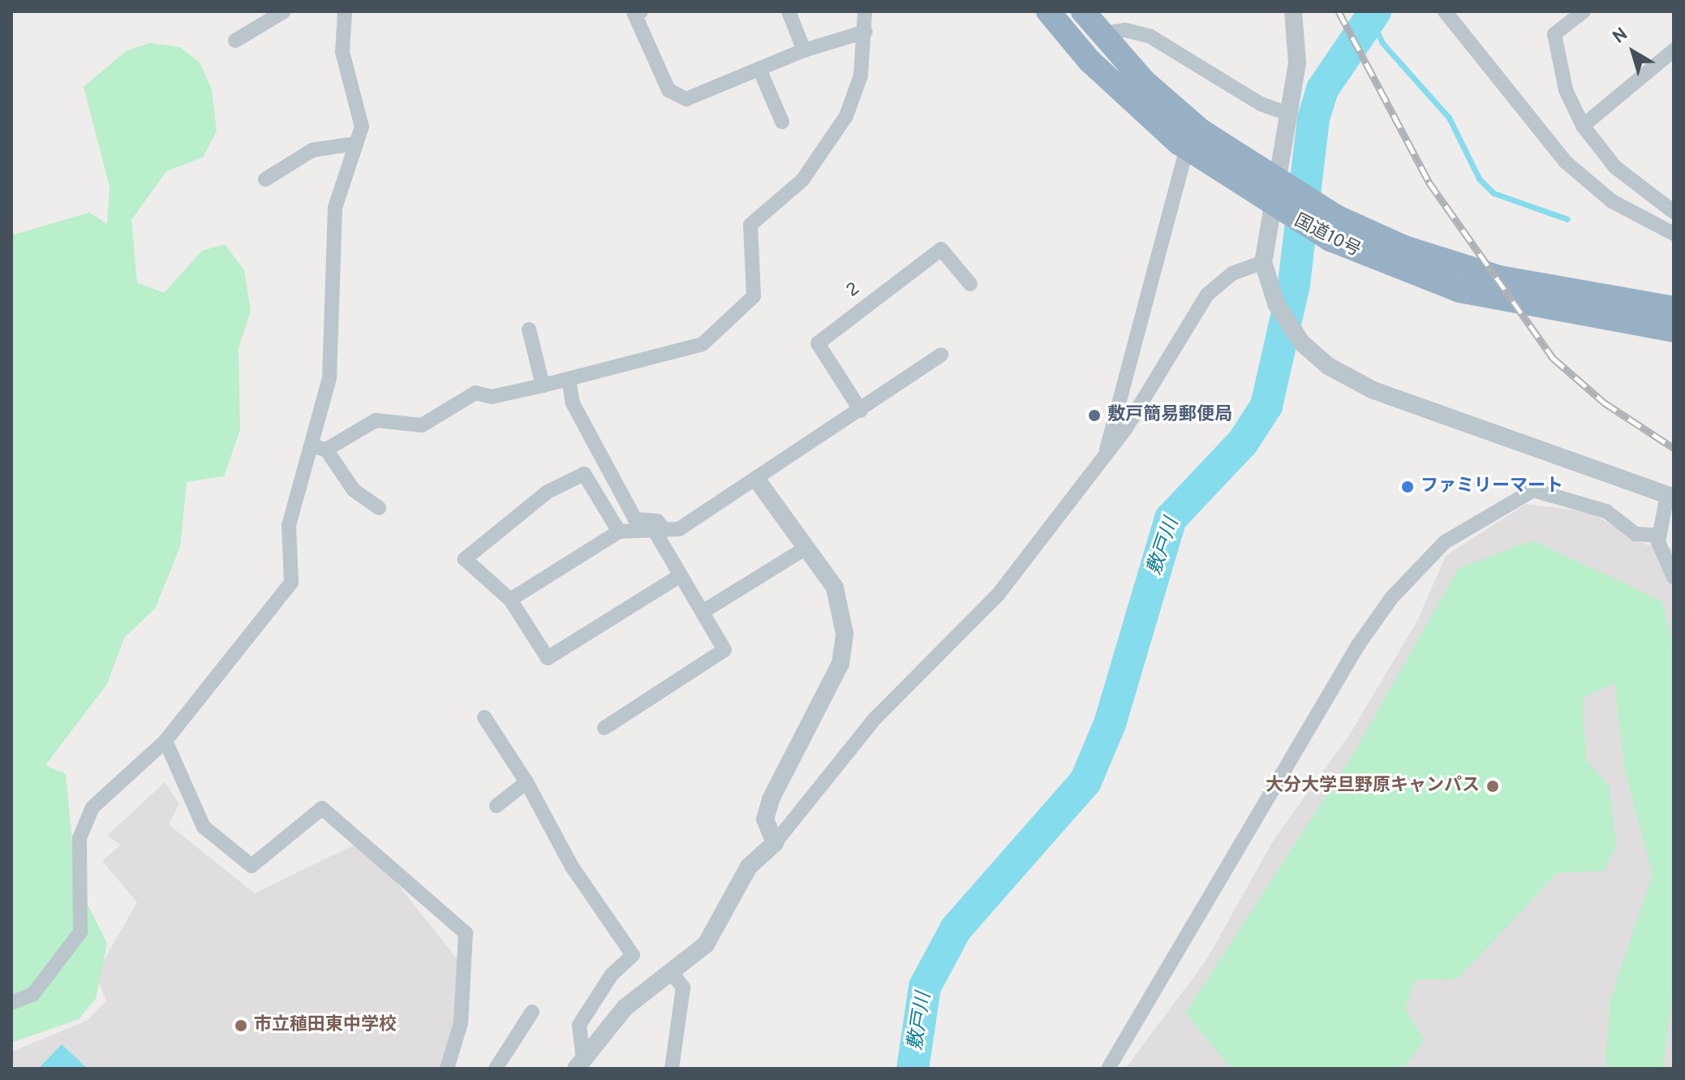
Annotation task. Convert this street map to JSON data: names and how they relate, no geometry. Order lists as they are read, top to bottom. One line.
{"streets":{"highway":["国道10号"],"street":["2"]},"water":["敷戸川"],"places":["敷戸簡易郵便局","ファミリーマート","大分大学旦野原キャンパス","市立稙田東中学校"],"north":"top left"}
